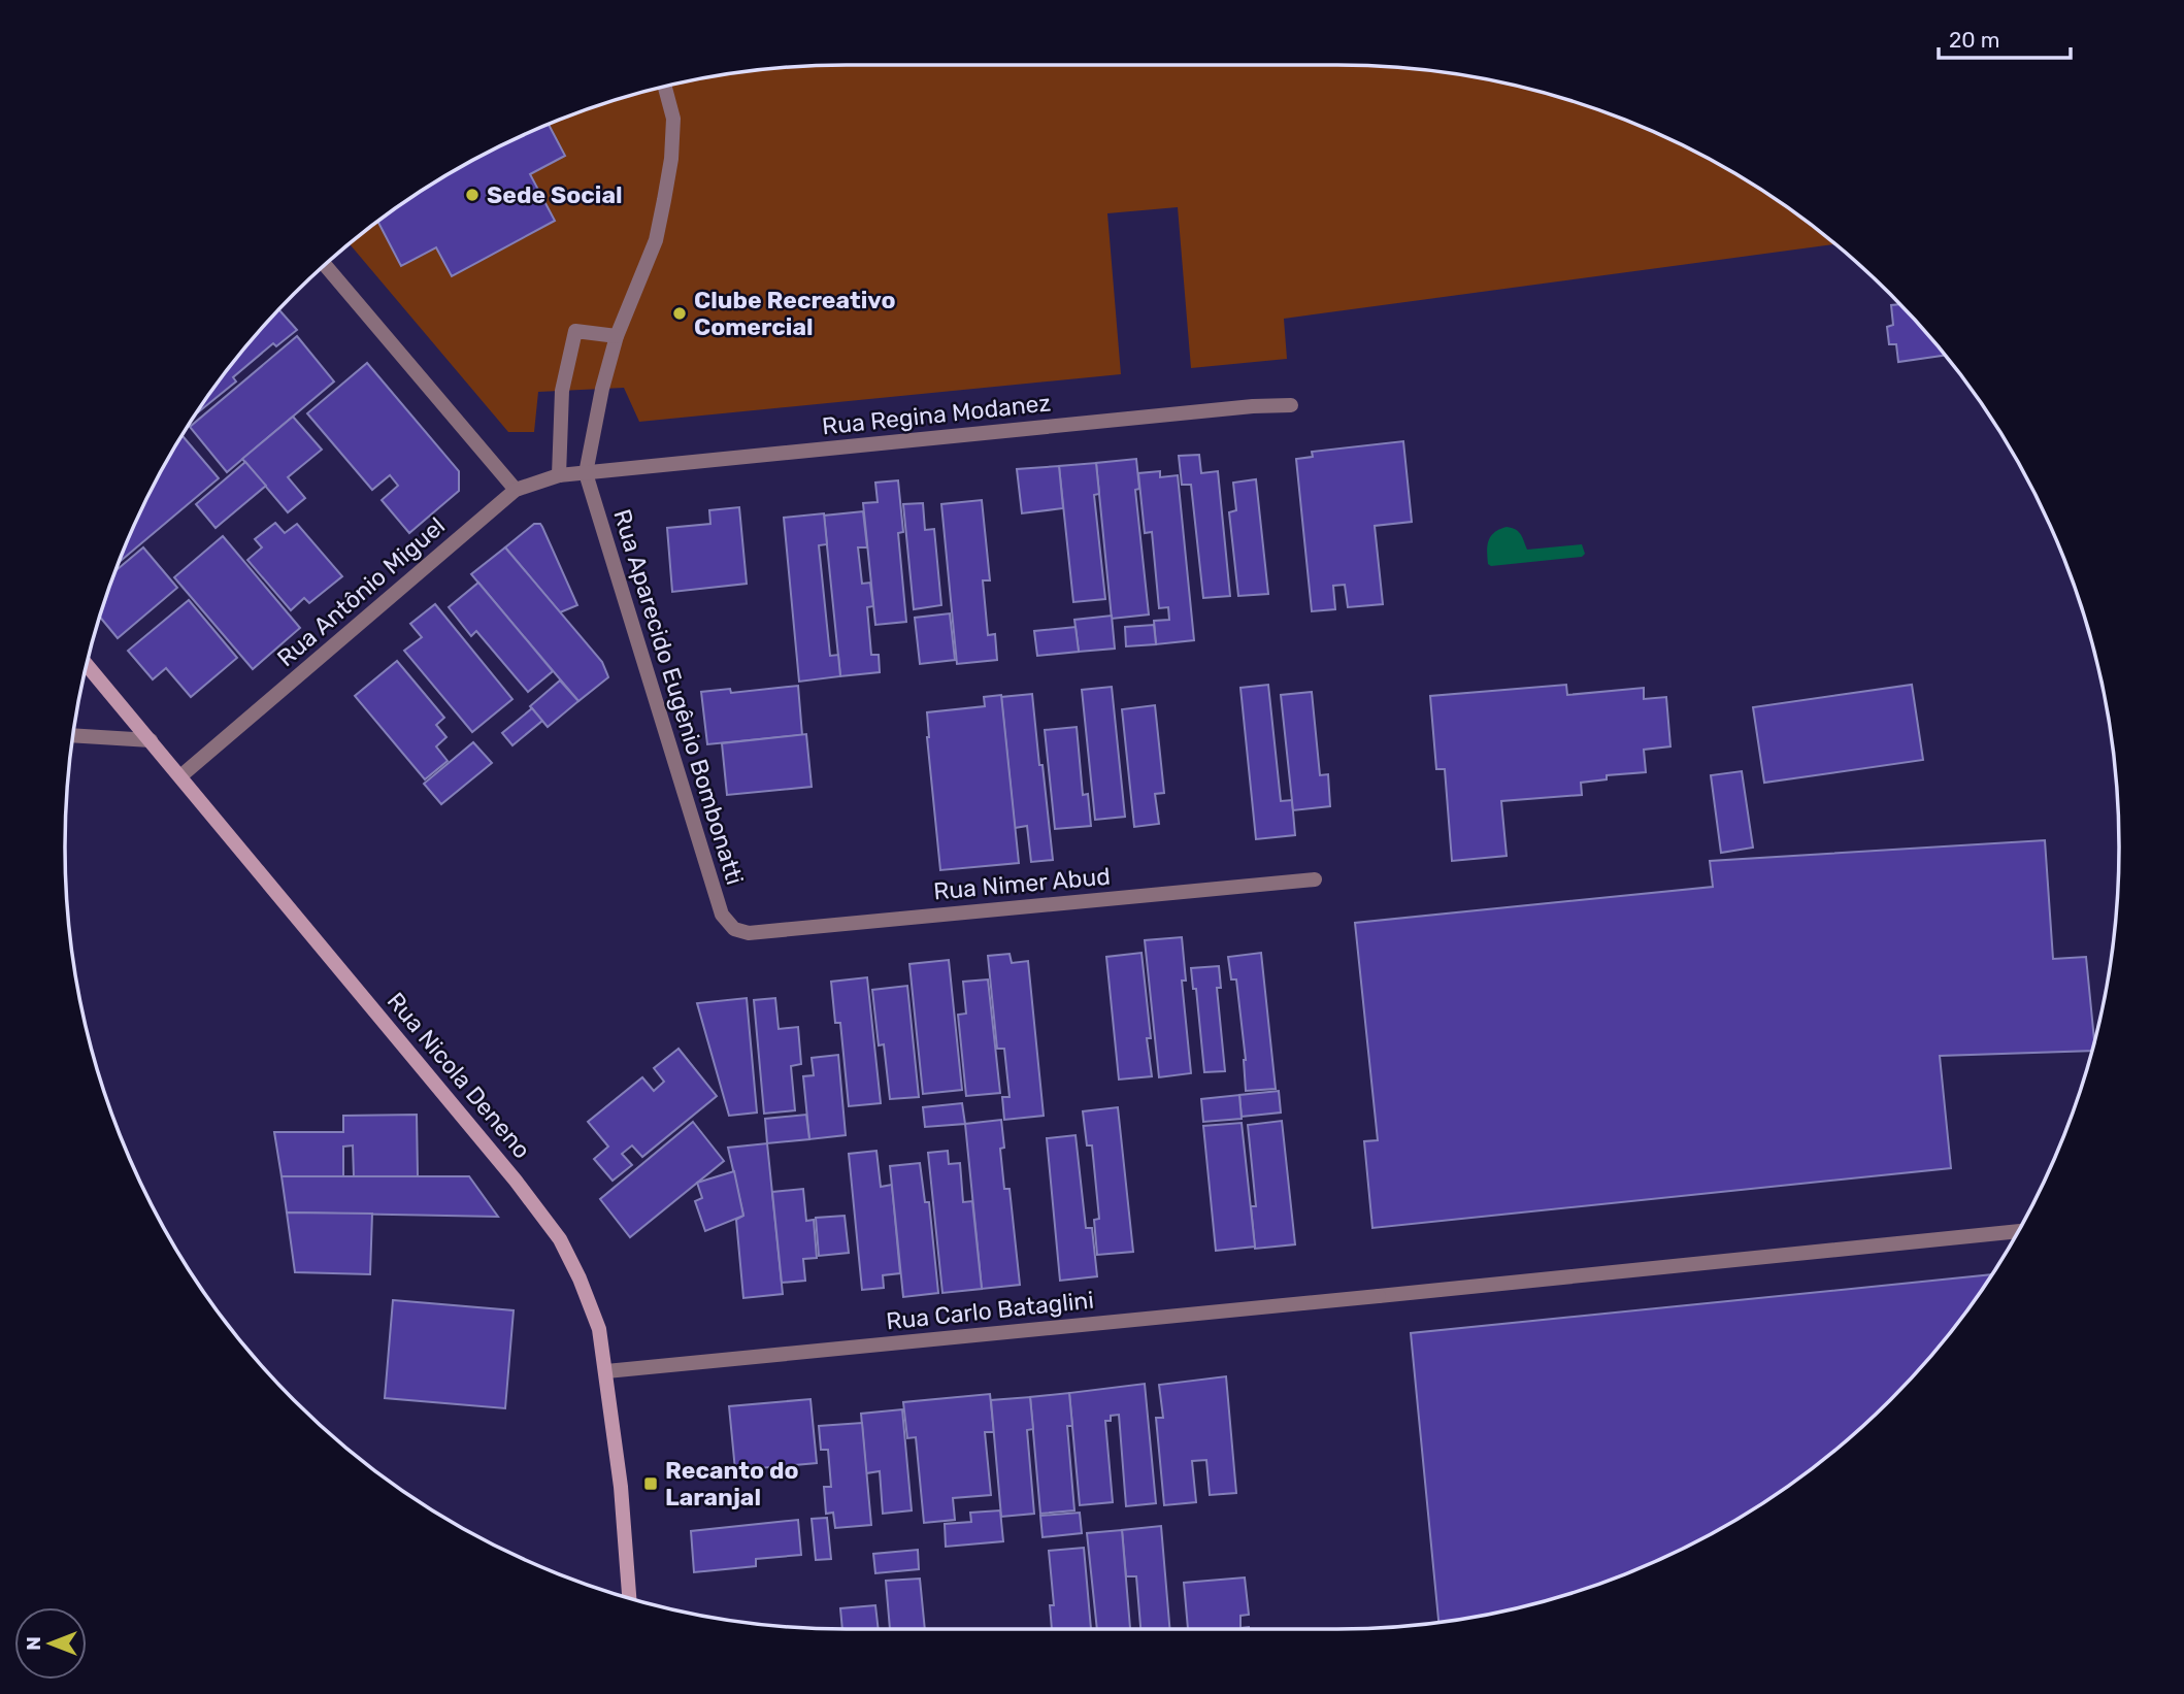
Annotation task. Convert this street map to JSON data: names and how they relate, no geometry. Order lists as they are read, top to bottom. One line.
{"streets":{"street":["Rua Regina Modanez","Rua Antônio Miguel","Rua Aparecido Eugênio Bombonatti","Rua Nimer Abud","Rua Nicola Deneno","Rua Carlo Bataglini"]},"crossings":[["Rua Regina Modanez","Rua Antônio Miguel"],["Rua Regina Modanez","Rua Aparecido Eugênio Bombonatti"],["Rua Antônio Miguel","Rua Aparecido Eugênio Bombonatti"],["Rua Antônio Miguel","Rua Nicola Deneno"],["Rua Aparecido Eugênio Bombonatti","Rua Nimer Abud"],["Rua Nicola Deneno","Rua Carlo Bataglini"]],"places":{"other":["Sede Social","Clube Recreativo Comercial"],"transit":["Recanto do Laranjal"]},"scale_bar":"20 m","north":"left"}
